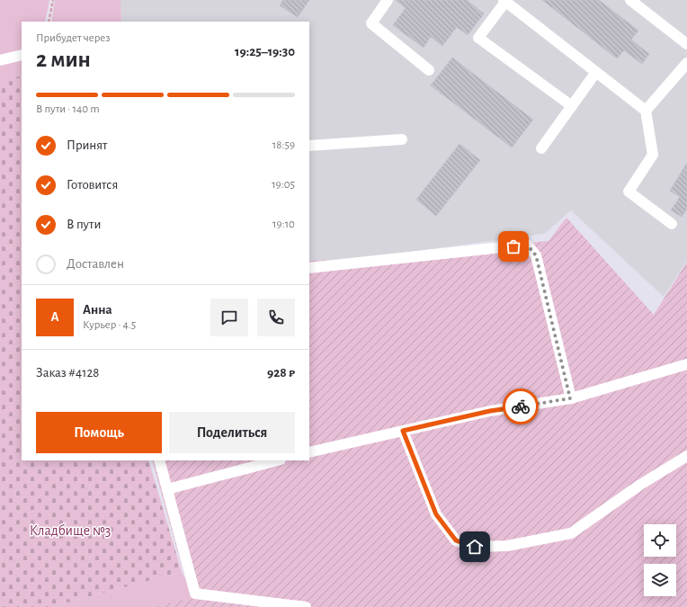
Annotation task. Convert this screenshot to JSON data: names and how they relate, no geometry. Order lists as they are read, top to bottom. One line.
{"parks":["Кладбище №3"],"page":{"heading":["2 мин","Прибудет через","19:25–19:30"],"panel":["Анна","Курьер · 4.5","Заказ #4128","928 ₽"],"bar":"В пути · 140 m","list":[["Принят","18:59"],["Готовится","19:05"],["В пути","19:10"],"Доставлен"],"round":"А","buttons":["Помощь","Поделиться"]}}
